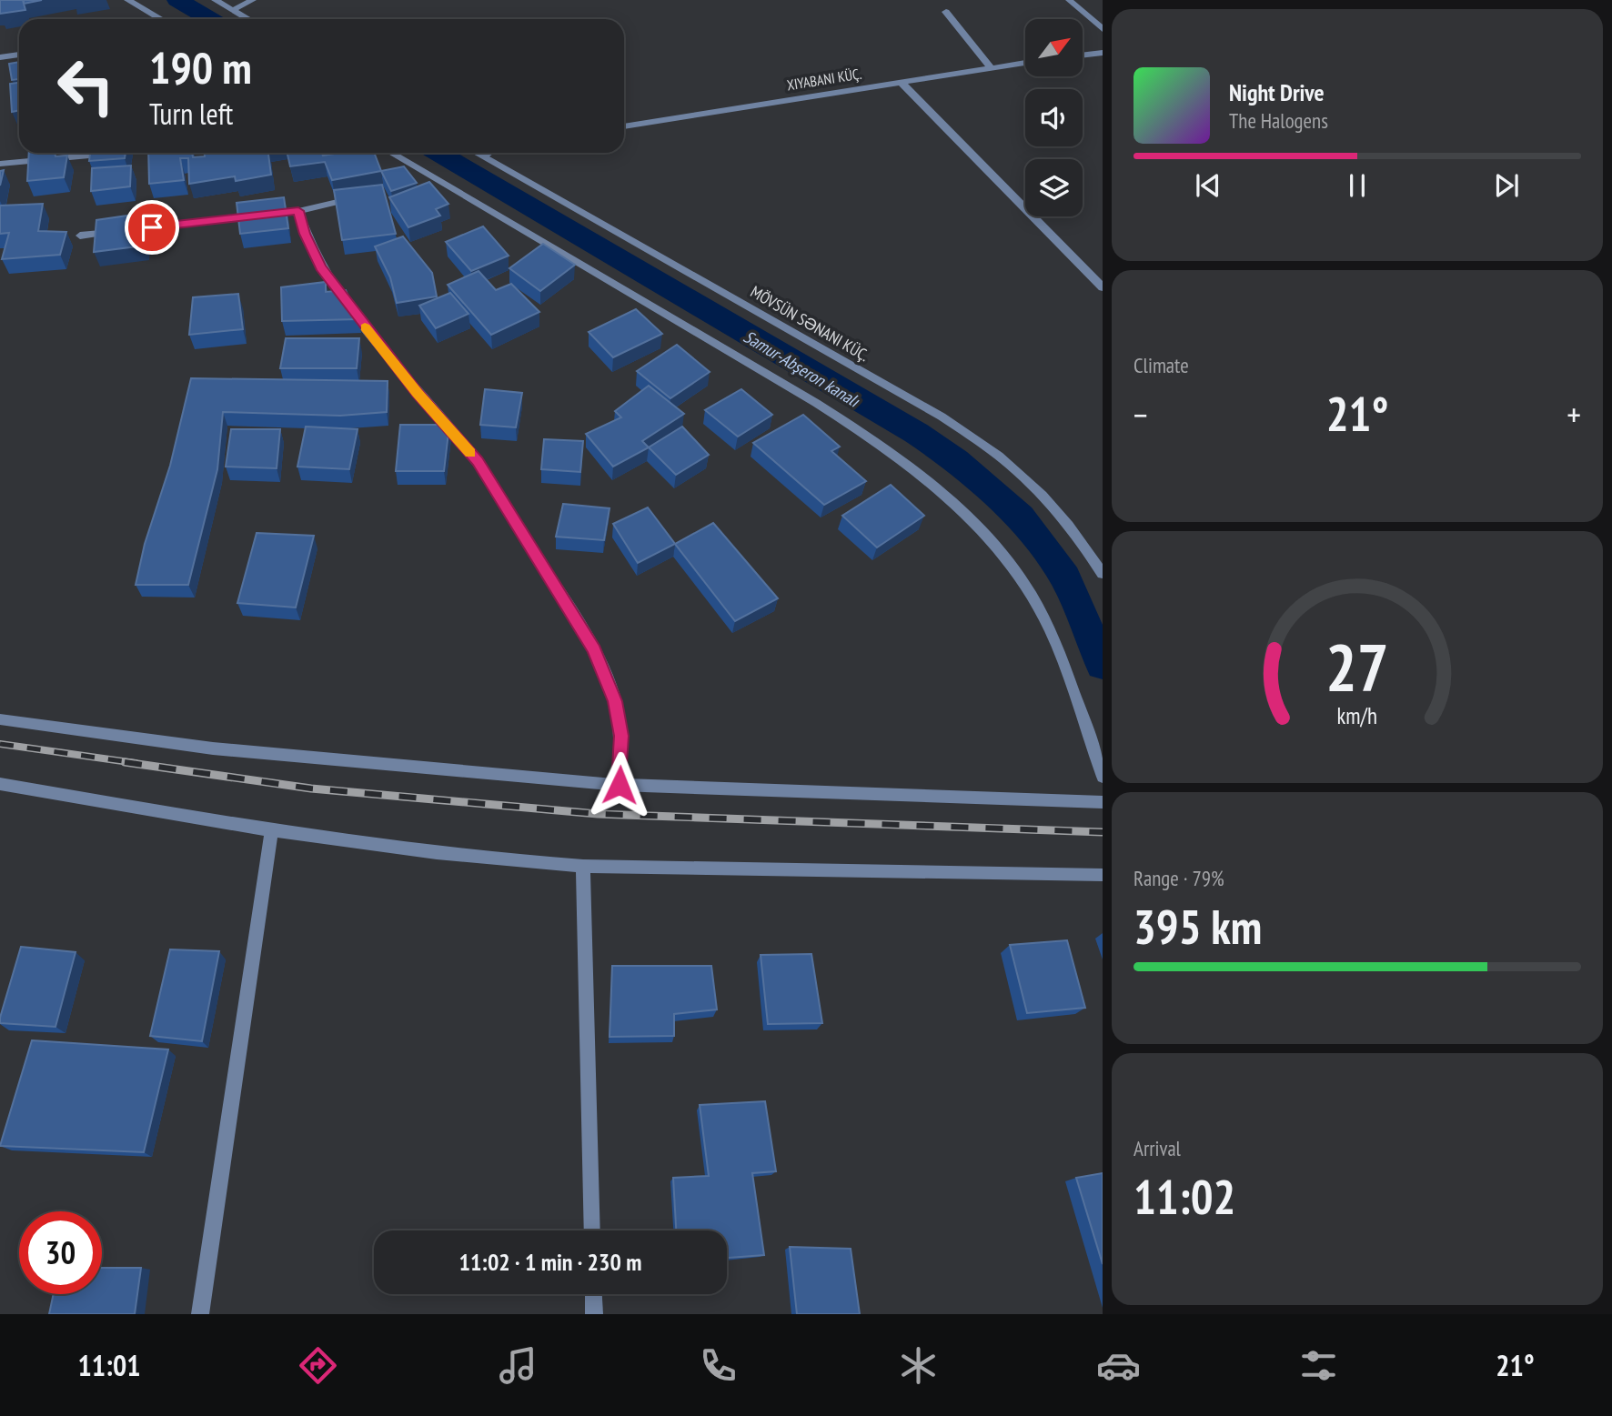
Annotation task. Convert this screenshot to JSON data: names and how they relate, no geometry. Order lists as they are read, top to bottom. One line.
{"streets":{"street":["XIYABANI KÜÇ.","MÖVSÜN SƏNANI KÜÇ."]},"water":["Samur-Abşeron kanalı"],"north":"top right","page":{"turn":["190 m","Turn left"],"song":["Night Drive","The Halogens"],"tile":["Climate",["Range · 79%","395 km"],["Arrival","11:02"]],"heat":["−","21°","+"],"limit":"30","trip":"11:02 · 1 min · 230 m","tabs":["11:01","21°"],"gauge":["27","km/h"]}}
